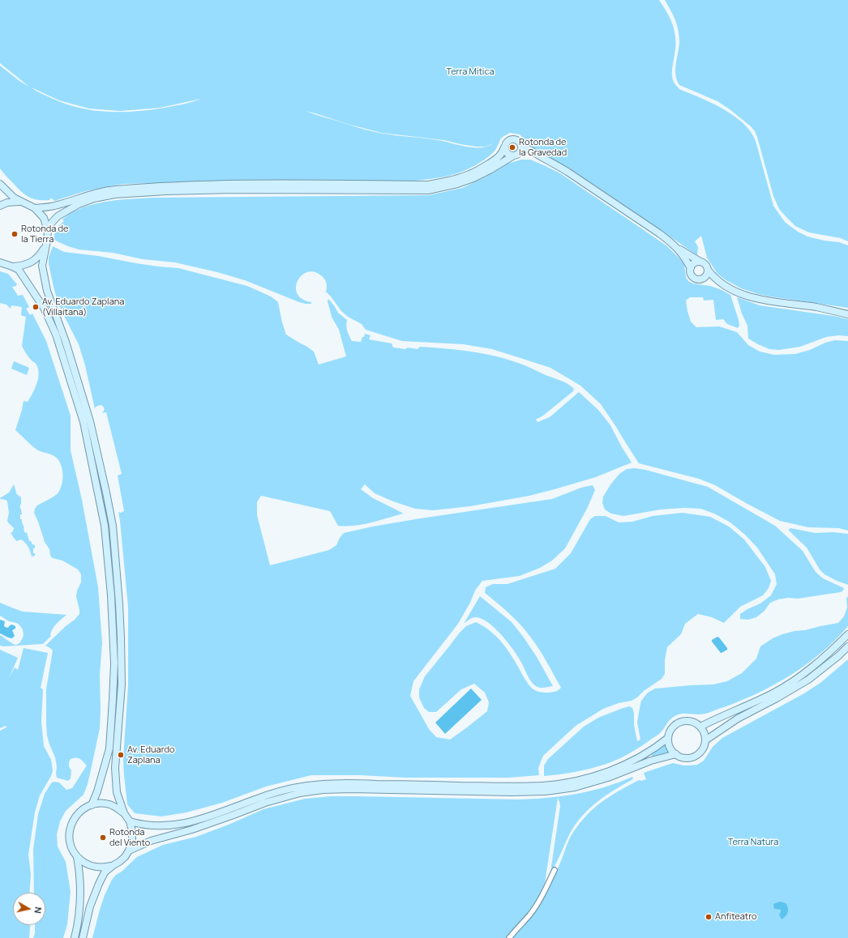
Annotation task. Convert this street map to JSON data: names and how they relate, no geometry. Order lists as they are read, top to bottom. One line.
{"parks":["Terra Mítica","Terra Natura"],"places":["Rotonda de la Gravedad","Rotonda de la Tierra","Av. Eduardo Zaplana (Villaitana)","Av. Eduardo Zaplana","Rotonda del Viento","Anfiteatro"],"north":"right"}
